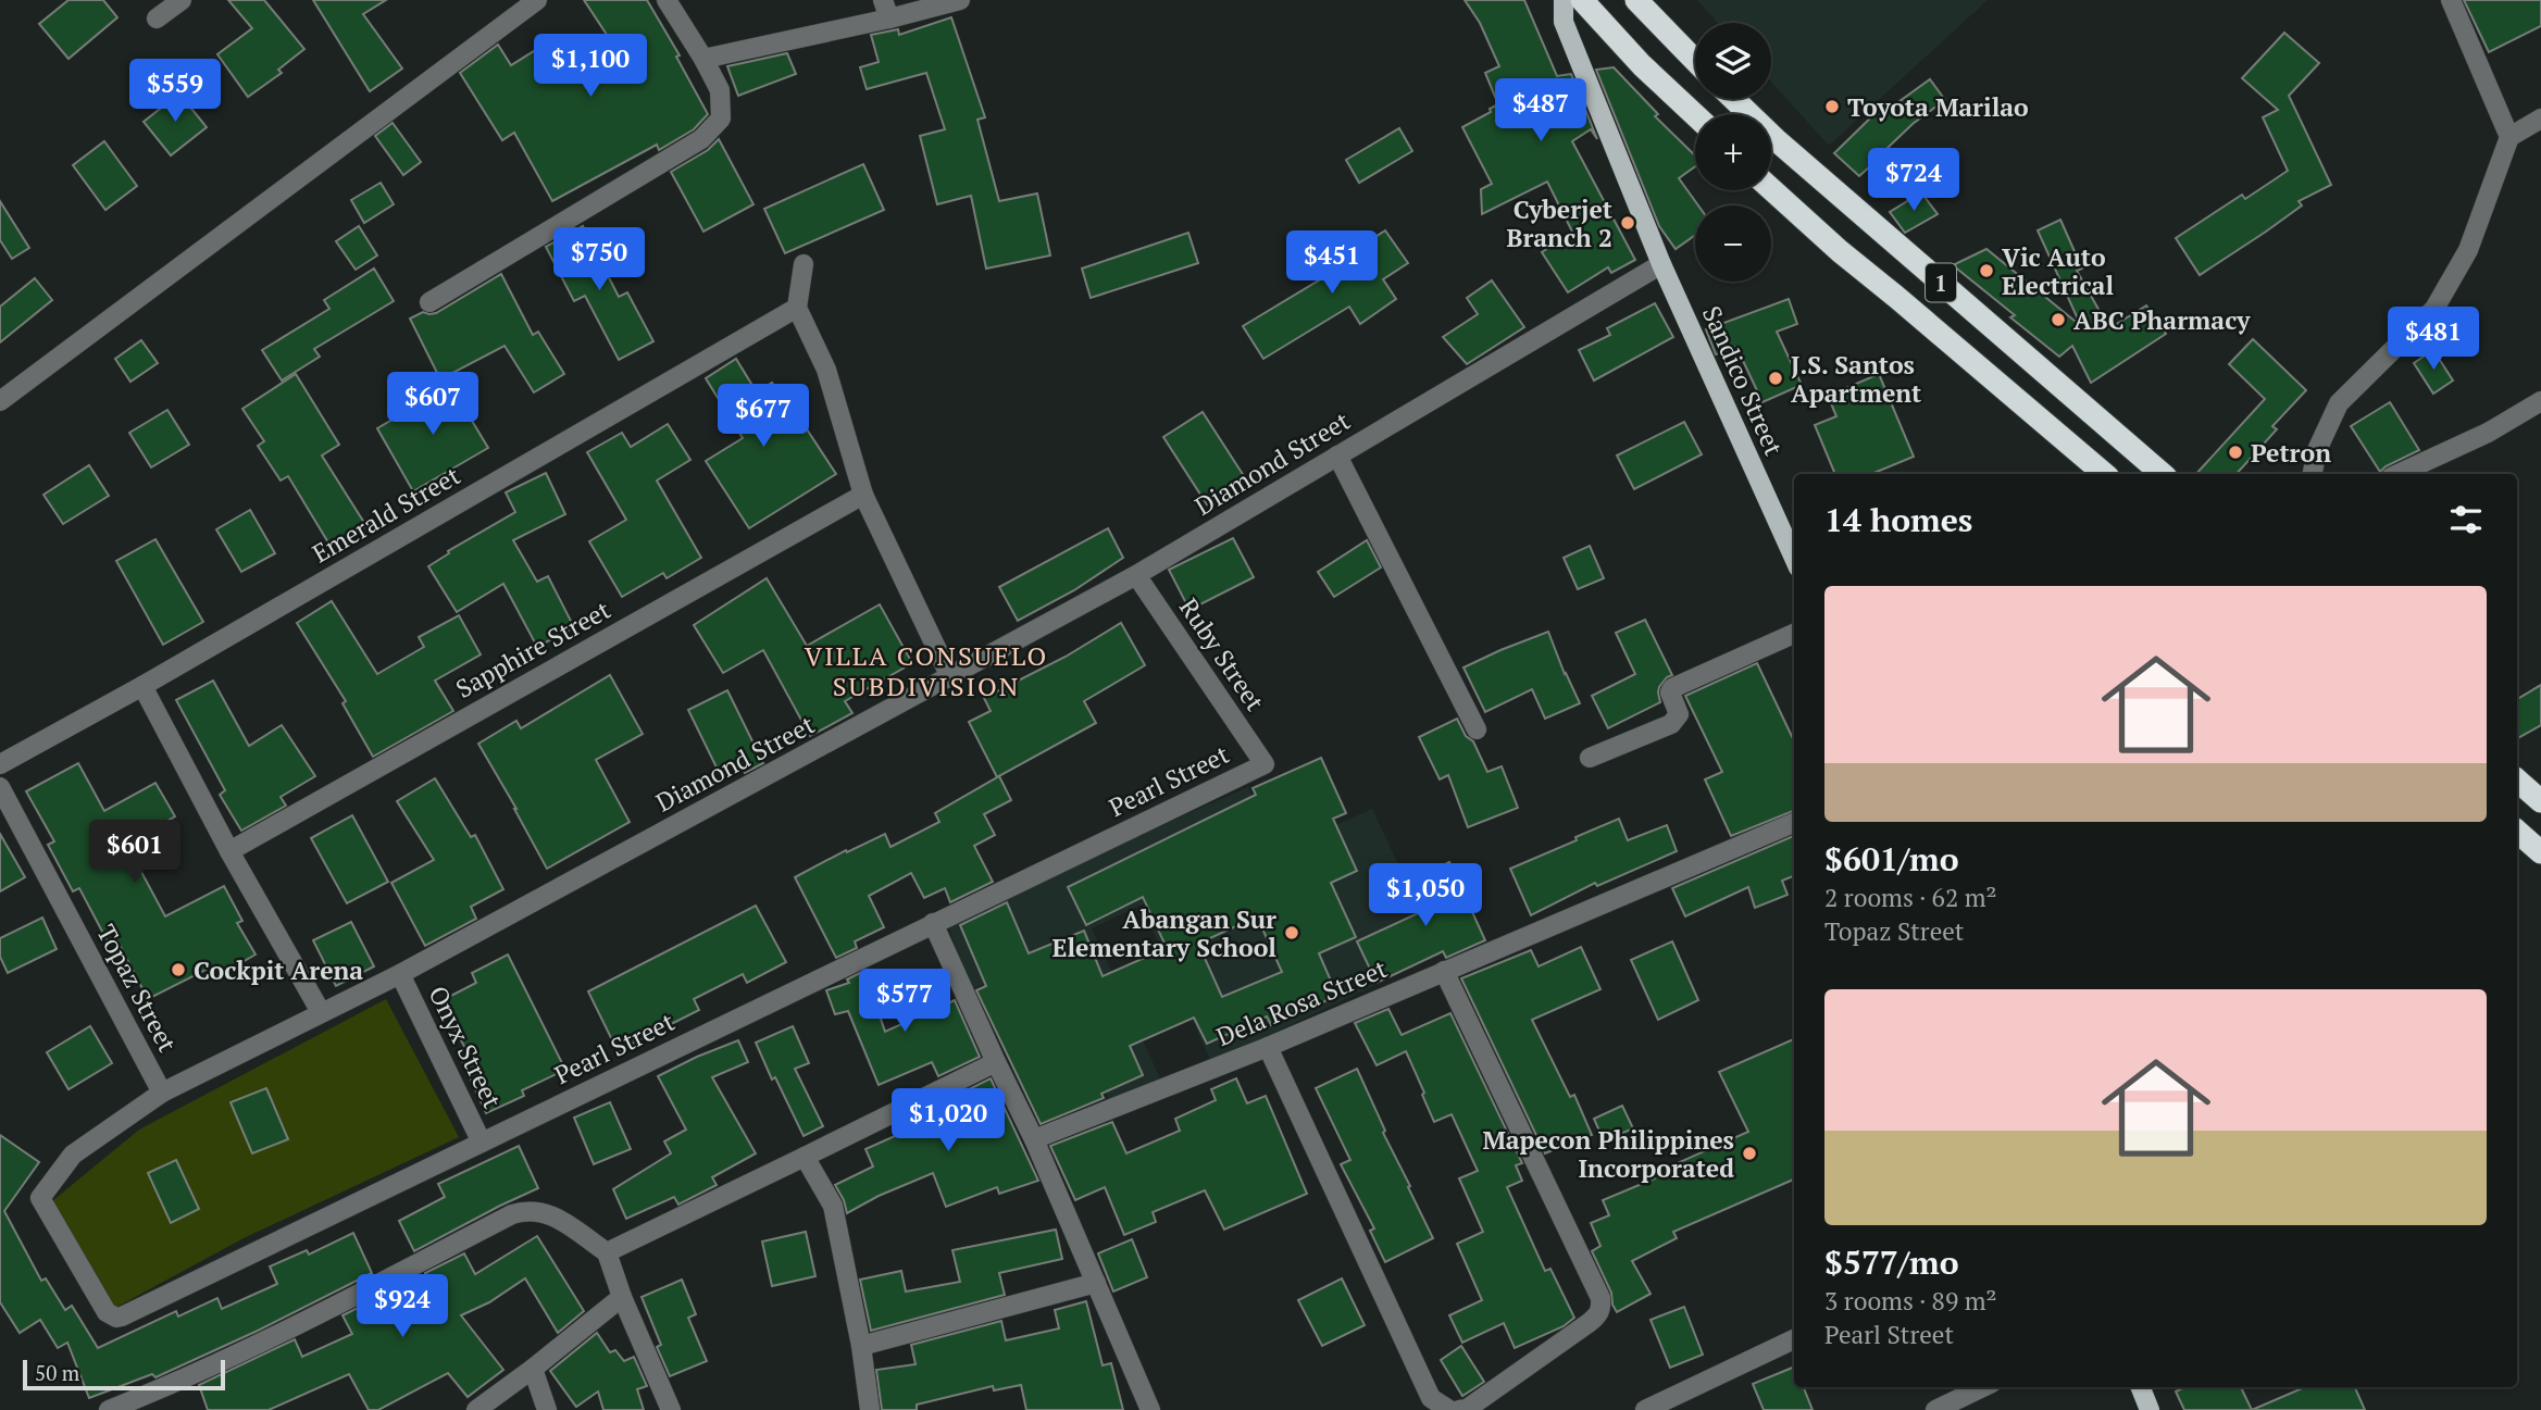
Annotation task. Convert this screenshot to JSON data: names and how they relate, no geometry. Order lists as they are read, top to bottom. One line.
{"streets":{"highway":["1"],"main road":["Sandico Street"],"street":["Diamond Street","Emerald Street","Sapphire Street","Ruby Street","Pearl Street","Topaz Street","Dela Rosa Street","Onyx Street"]},"crossings":[["Sandico Street","Diamond Street"],["Diamond Street","Ruby Street"],["Diamond Street","Pearl Street"],["Diamond Street","Topaz Street"],["Diamond Street","Onyx Street"],["Ruby Street","Pearl Street"],["Pearl Street","Onyx Street"]],"districts":["VILLA CONSUELO SUBDIVISION"],"places":["Toyota Marilao","Cyberjet Branch 2","Vic Auto Electrical","ABC Pharmacy","J.S. Santos Apartment","Petron","Abangan Sur Elementary School","Cockpit Arena","Mapecon Philippines Incorporated"],"scale_bar":"50 m","page":{"map_buttons":["+","−"],"price":["$1,100","$559","$487","$724","$750","$451","$481","$607","$677","$601","$1,050","$577","$1,020","$924"],"heading":"14 homes","list":[{"name":"$601/mo","note":"2 rooms · 62 m² · Topaz Street"},{"name":"$577/mo","note":"3 rooms · 89 m² · Pearl Street"}],"scale":"50 m"}}
